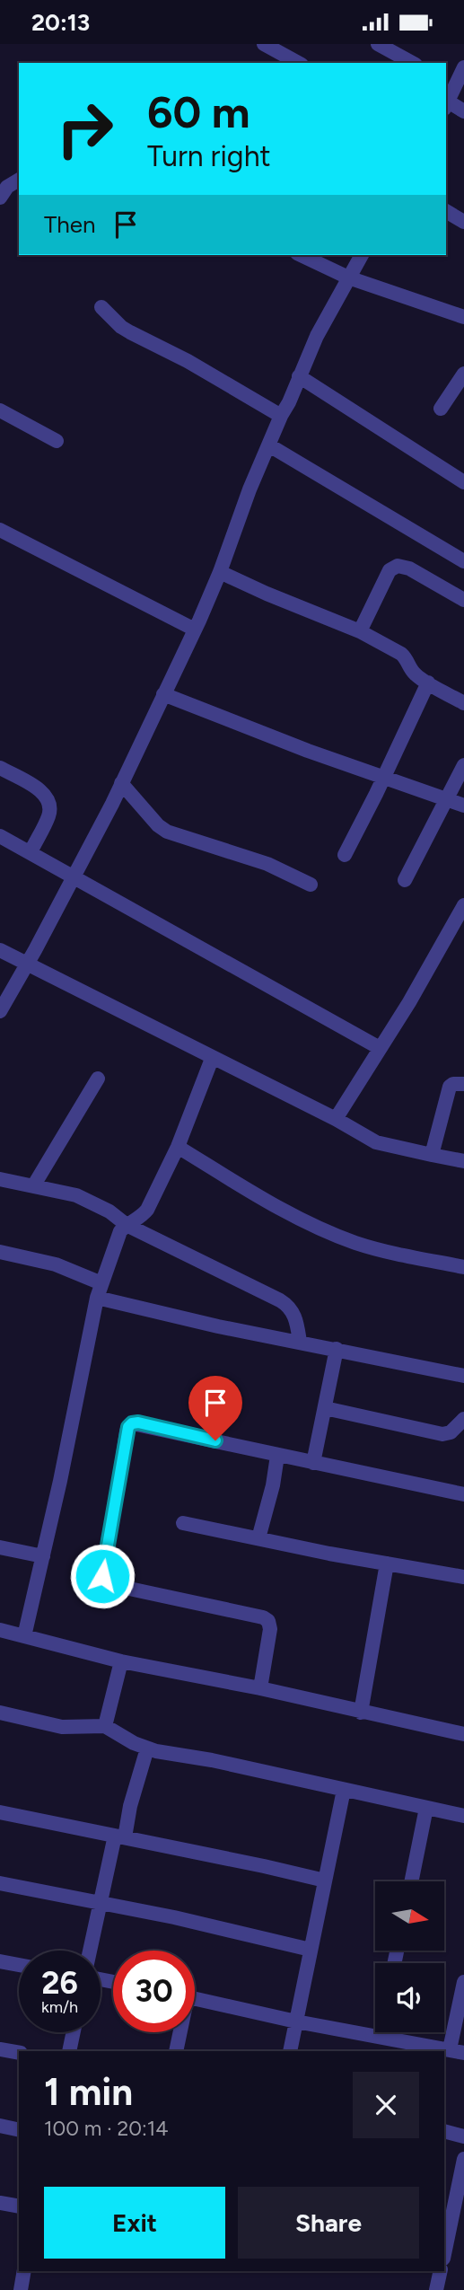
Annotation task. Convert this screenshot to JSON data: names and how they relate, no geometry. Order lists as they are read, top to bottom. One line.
{"north":"right","page":{"status":"20:13","turn":["60 m","Turn right"],"then":"Then","speed":"26 km/h","limit":"30","heading":["1 min","100 m · 20:14"],"buttons":["Exit","Share"]}}
